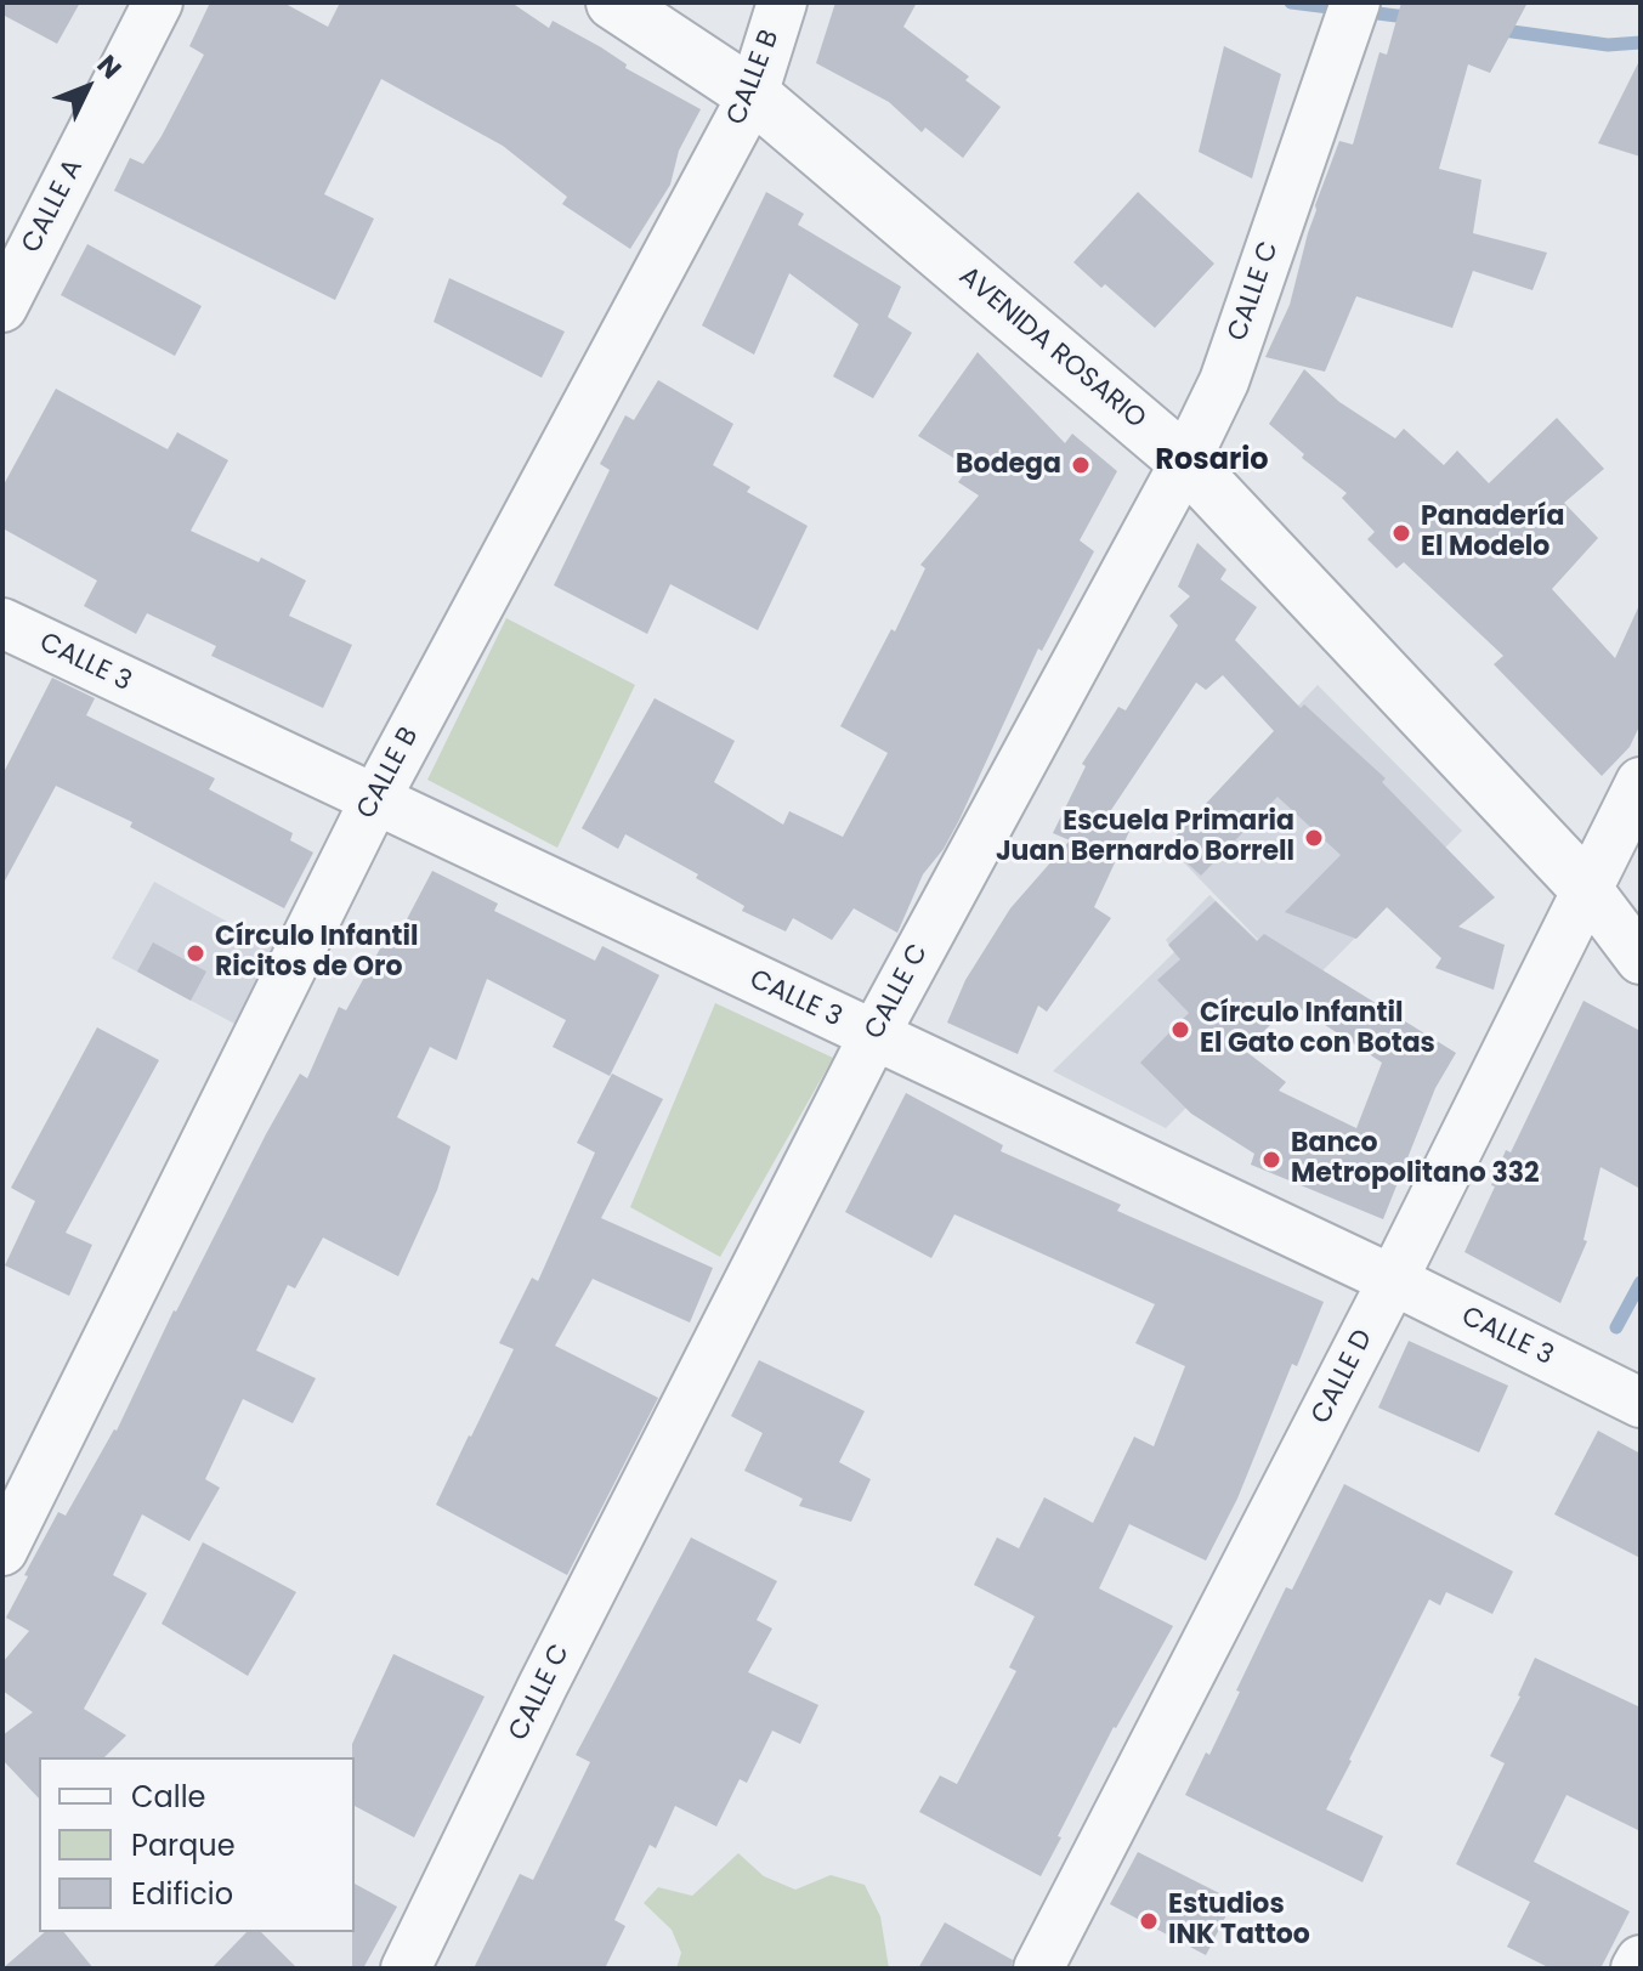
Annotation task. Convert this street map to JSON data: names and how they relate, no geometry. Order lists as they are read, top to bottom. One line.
{"streets":{"street":["CALLE B","CALLE A","CALLE C","AVENIDA ROSARIO","CALLE 3","CALLE D"]},"crossings":[["CALLE B","AVENIDA ROSARIO"],["CALLE B","CALLE 3"],["CALLE C","AVENIDA ROSARIO"],["CALLE C","CALLE 3"],["AVENIDA ROSARIO","CALLE D"],["CALLE 3","CALLE D"]],"districts":["Rosario"],"places":["Bodega","Panadería El Modelo","Escuela Primaria Juan Bernardo Borrell","Círculo Infantil Ricitos de Oro","Círculo Infantil El Gato con Botas","Banco Metropolitano 332","Estudios INK Tattoo"],"legend":["Calle","Parque","Edificio"],"north":"top right"}
